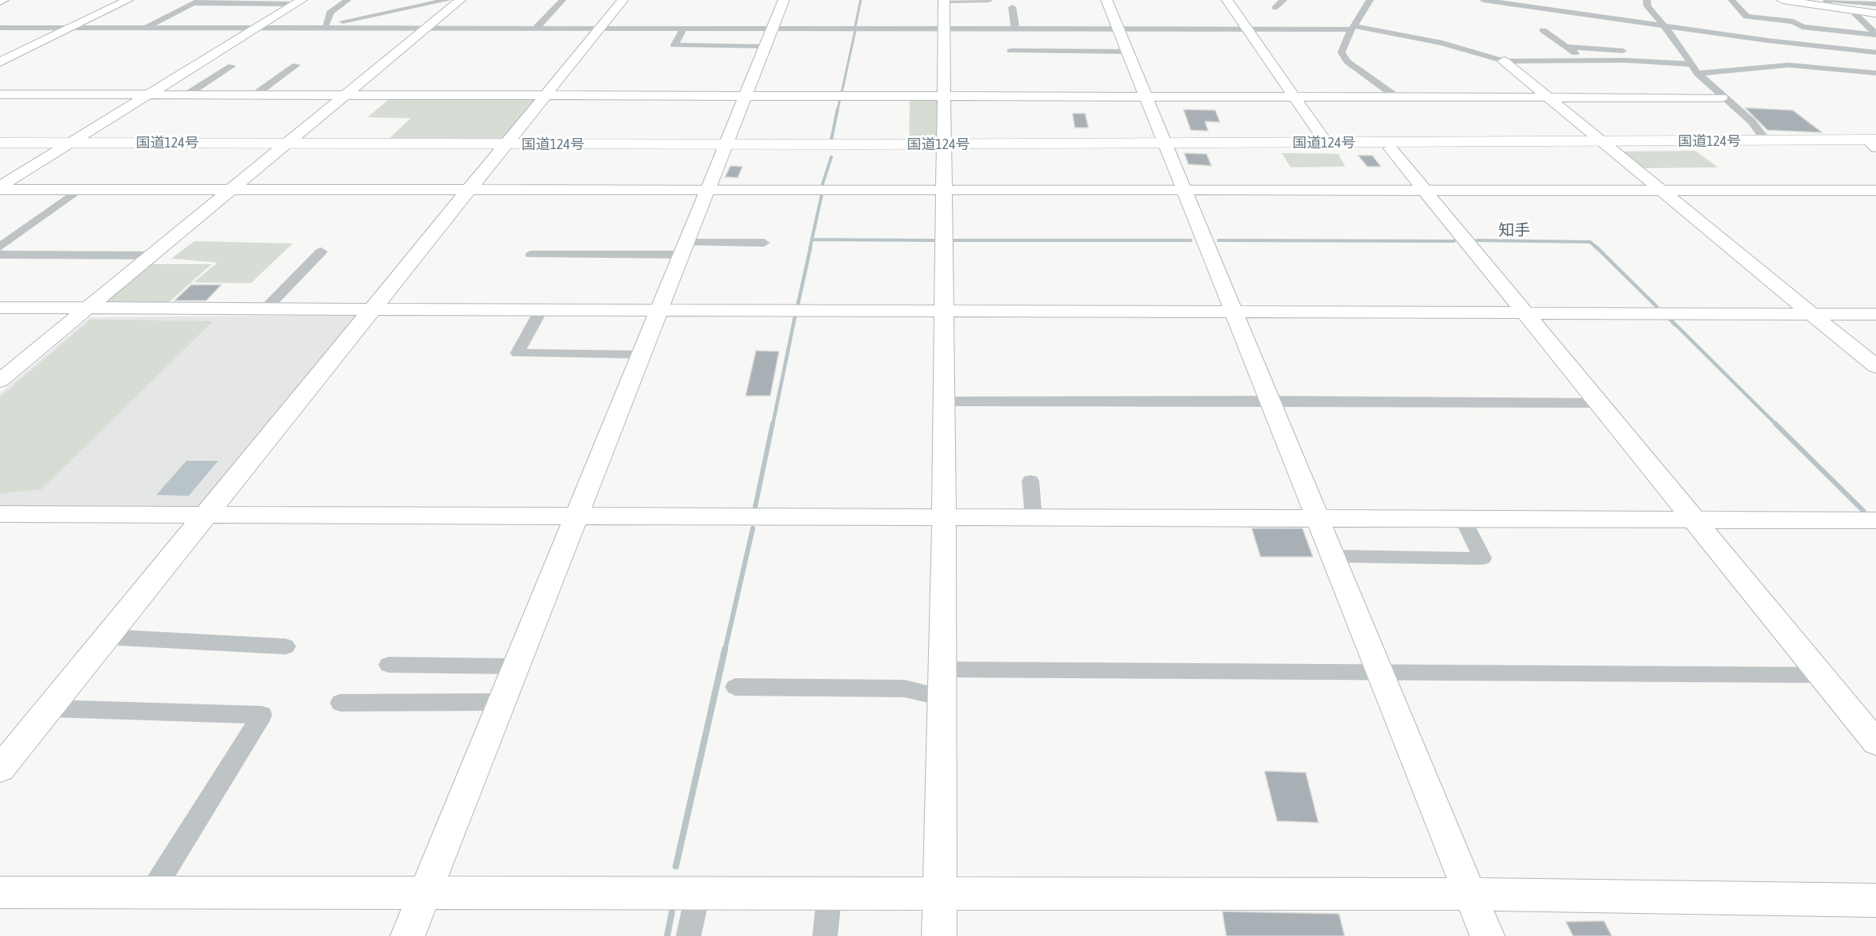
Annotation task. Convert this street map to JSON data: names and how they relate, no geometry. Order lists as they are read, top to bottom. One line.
{"streets":{"highway":["国道124号"]},"districts":["知手"]}
